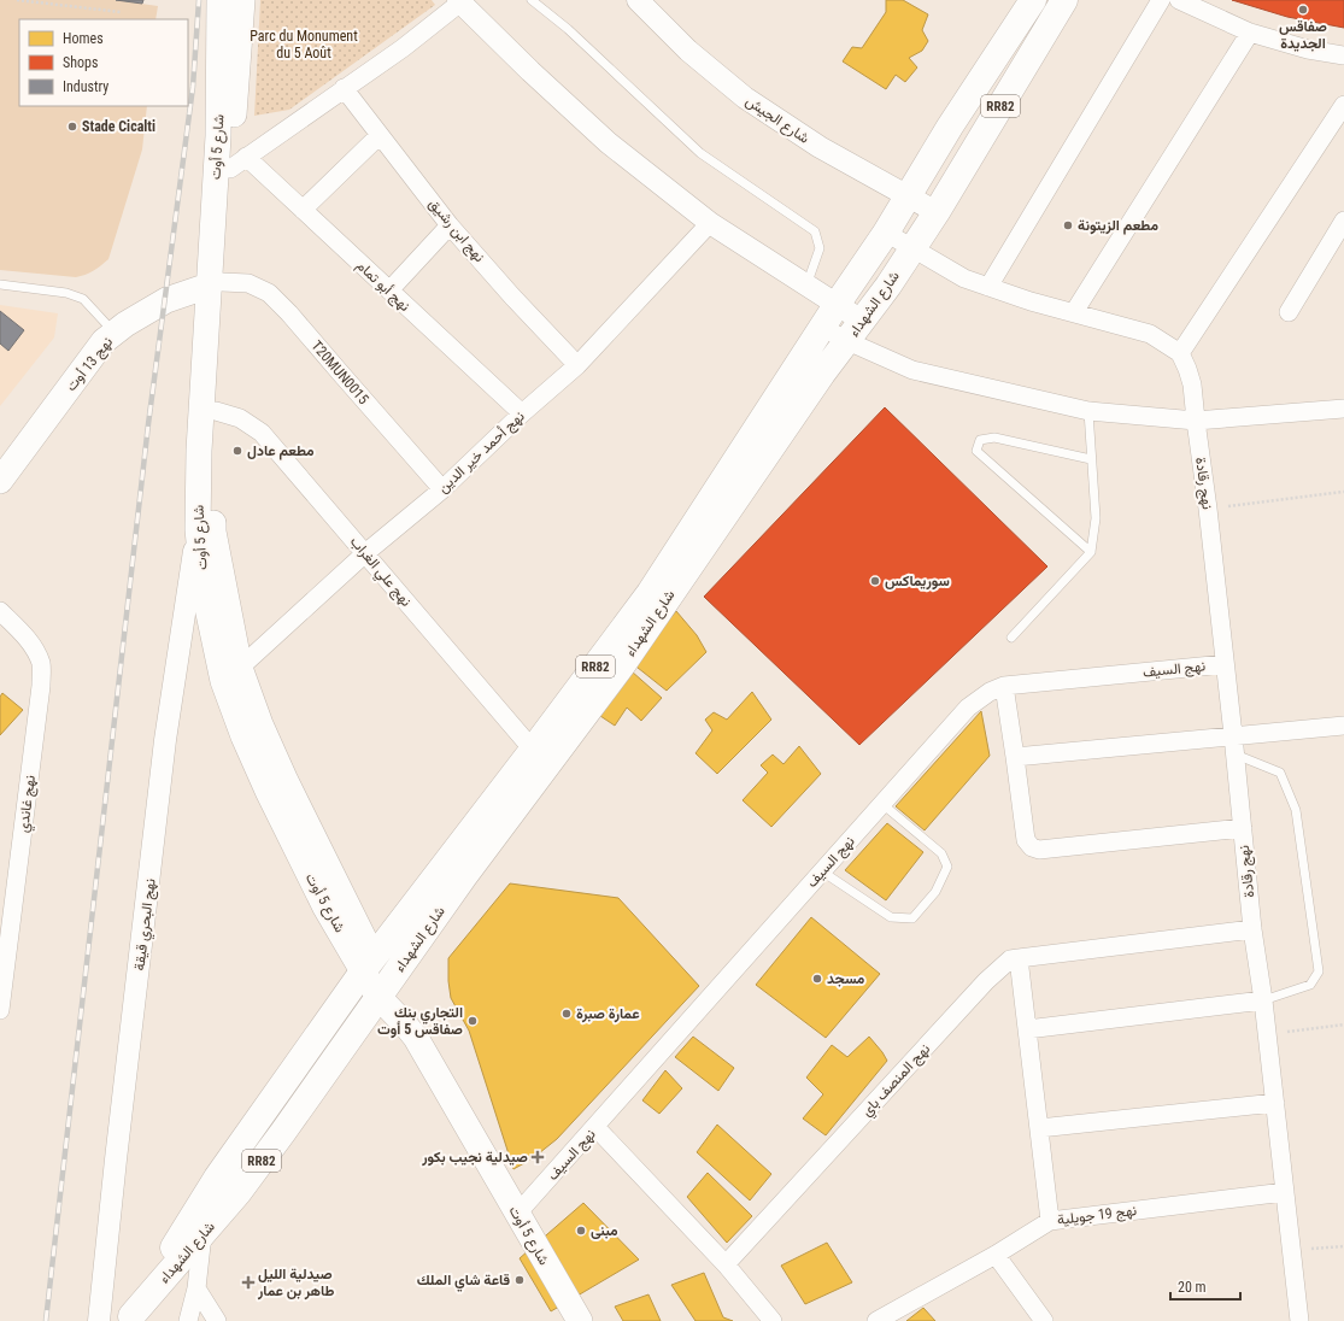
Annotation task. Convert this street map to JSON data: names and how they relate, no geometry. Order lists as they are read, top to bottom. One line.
{"streets":{"main road":["RR82","شارع 5 أوت","شارع الشهداء","نهج 13 أوت"],"street":["شارع الجيش","نهج ابن رشيق","نهج أبو تمام","T20MUN0015","نهج أحمد خير الدين","نهج رقادة","نهج علي الغراب","نهج السيف","نهج غاندي","نهج البحري قيقة","نهج المنصف باي","نهج 19 جويلية"]},"crossings":[["شارع الجيش","شارع الشهداء"],["شارع 5 أوت","نهج أبو تمام"],["شارع 5 أوت","شارع الشهداء"],["شارع 5 أوت","نهج 13 أوت"],["شارع 5 أوت","T20MUN0015"],["شارع 5 أوت","نهج أحمد خير الدين"],["شارع 5 أوت","نهج علي الغراب"],["شارع 5 أوت","نهج السيف"],["شارع 5 أوت","نهج البحري قيقة"],["نهج ابن رشيق","نهج أحمد خير الدين"],["نهج أبو تمام","نهج أحمد خير الدين"],["شارع الشهداء","نهج علي الغراب"],["نهج 13 أوت","T20MUN0015"],["T20MUN0015","نهج أحمد خير الدين"],["نهج أحمد خير الدين","نهج علي الغراب"],["نهج رقادة","نهج السيف"],["نهج رقادة","نهج 19 جويلية"]],"parks":["Parc du Monument du 5 Août"],"places":{"other":["صفاقس الجديدة","Stade Cicalti","مطعم الزيتونة","مطعم عادل","سوريماكس","مسجد","عمارة صبرة","التجاري بنك صفاقس 5 أوت","مبنى","قاعة شاي الملك"],"health":["صيدلية نجيب بكور","صيدلية الليل طاهر بن عمار"]},"legend":["Homes","Shops","Industry"],"scale_bar":"20 m"}
